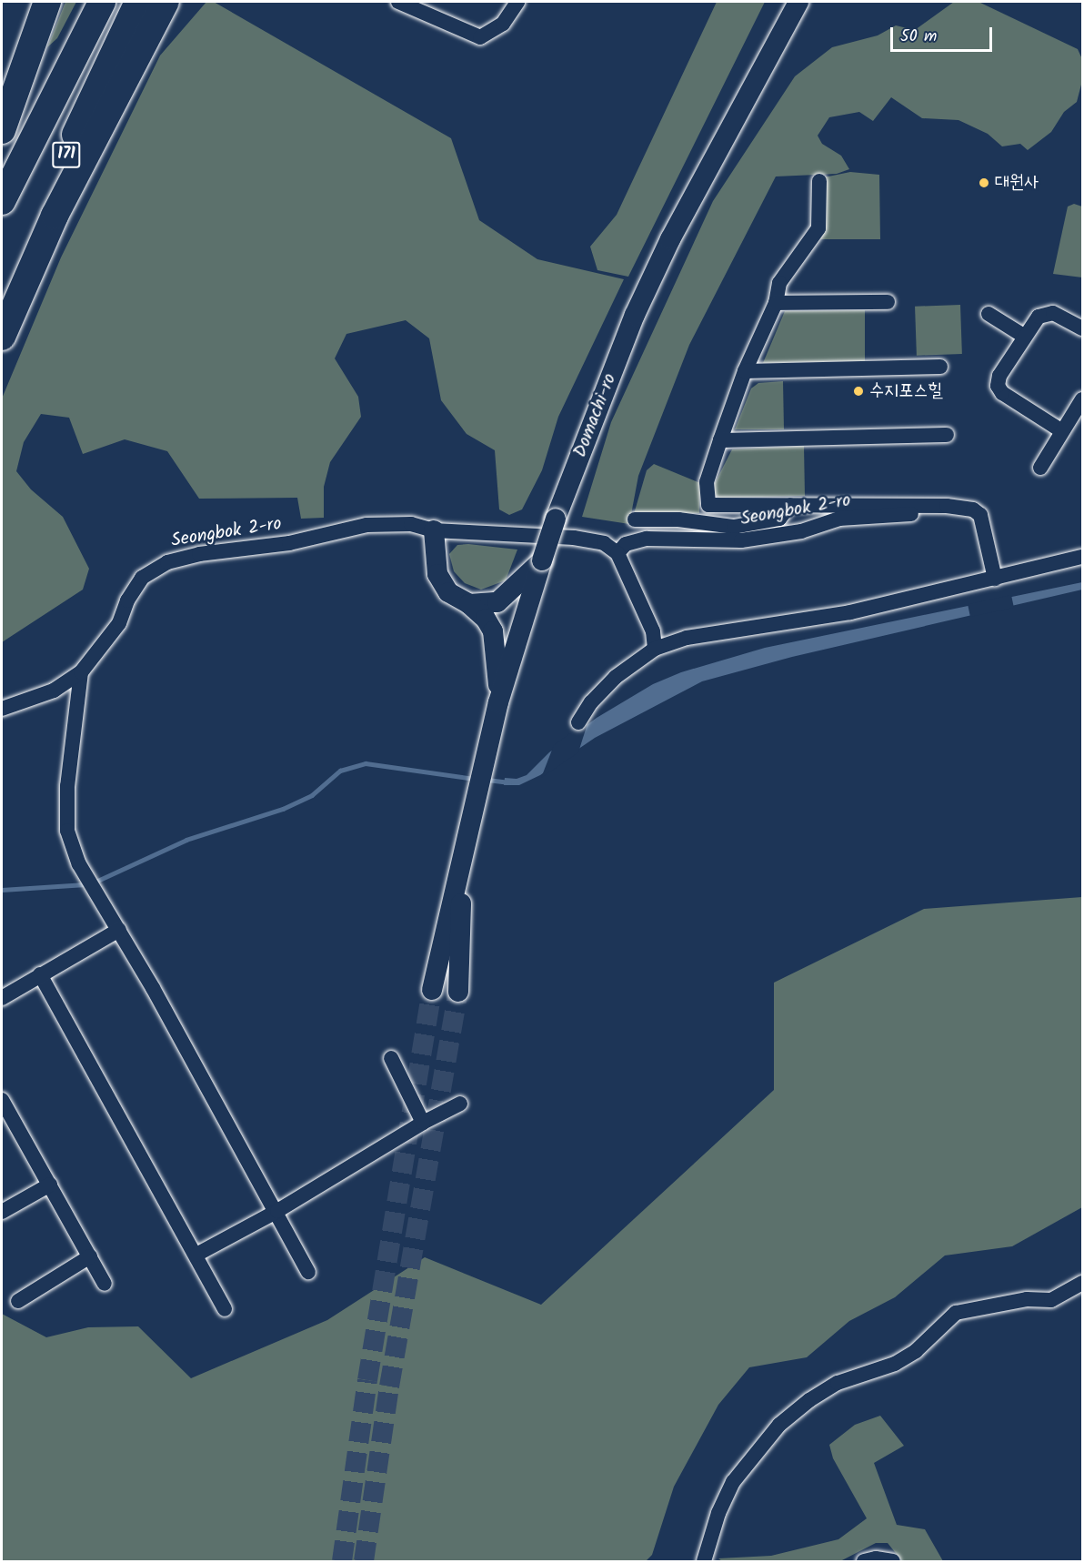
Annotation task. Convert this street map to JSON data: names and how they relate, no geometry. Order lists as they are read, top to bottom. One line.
{"streets":{"highway":["171"],"main road":["Domachi-ro"],"street":["Seongbok 2-ro"]},"places":["대원사","수지포스힐"],"scale_bar":"50 m"}
